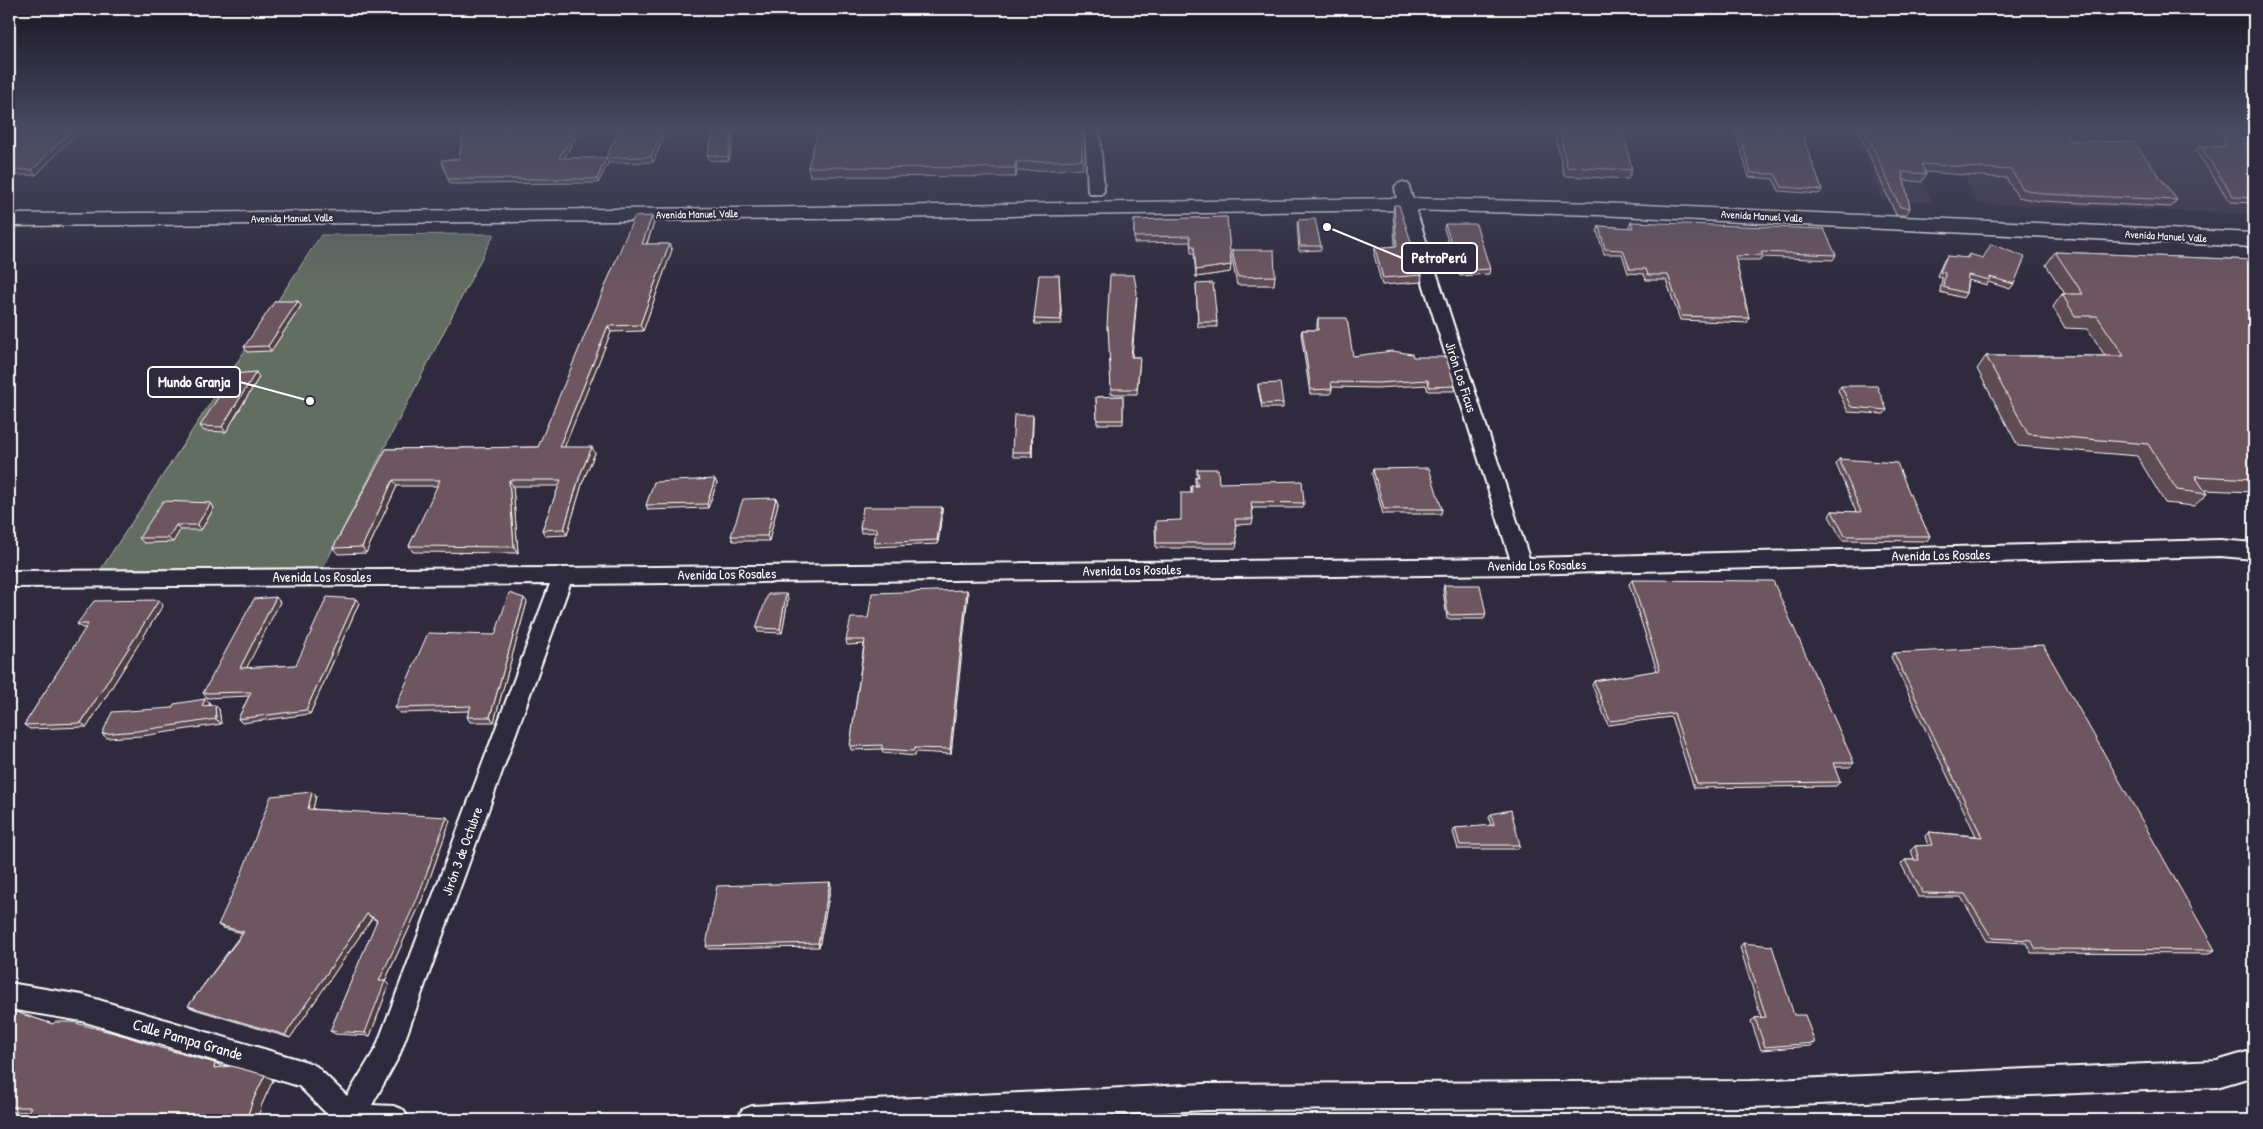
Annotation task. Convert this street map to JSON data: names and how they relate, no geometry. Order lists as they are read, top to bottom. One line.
{"streets":{"main road":["Avenida Manuel Valle"],"street":["Jirón Los Ficus","Avenida Los Rosales","Jirón 3 de Octubre","Calle Pampa Grande"]},"crossings":[["Avenida Manuel Valle","Jirón Los Ficus"],["Jirón Los Ficus","Avenida Los Rosales"],["Avenida Los Rosales","Jirón 3 de Octubre"],["Jirón 3 de Octubre","Calle Pampa Grande"]],"places":["PetroPerú","Mundo Granja"]}
